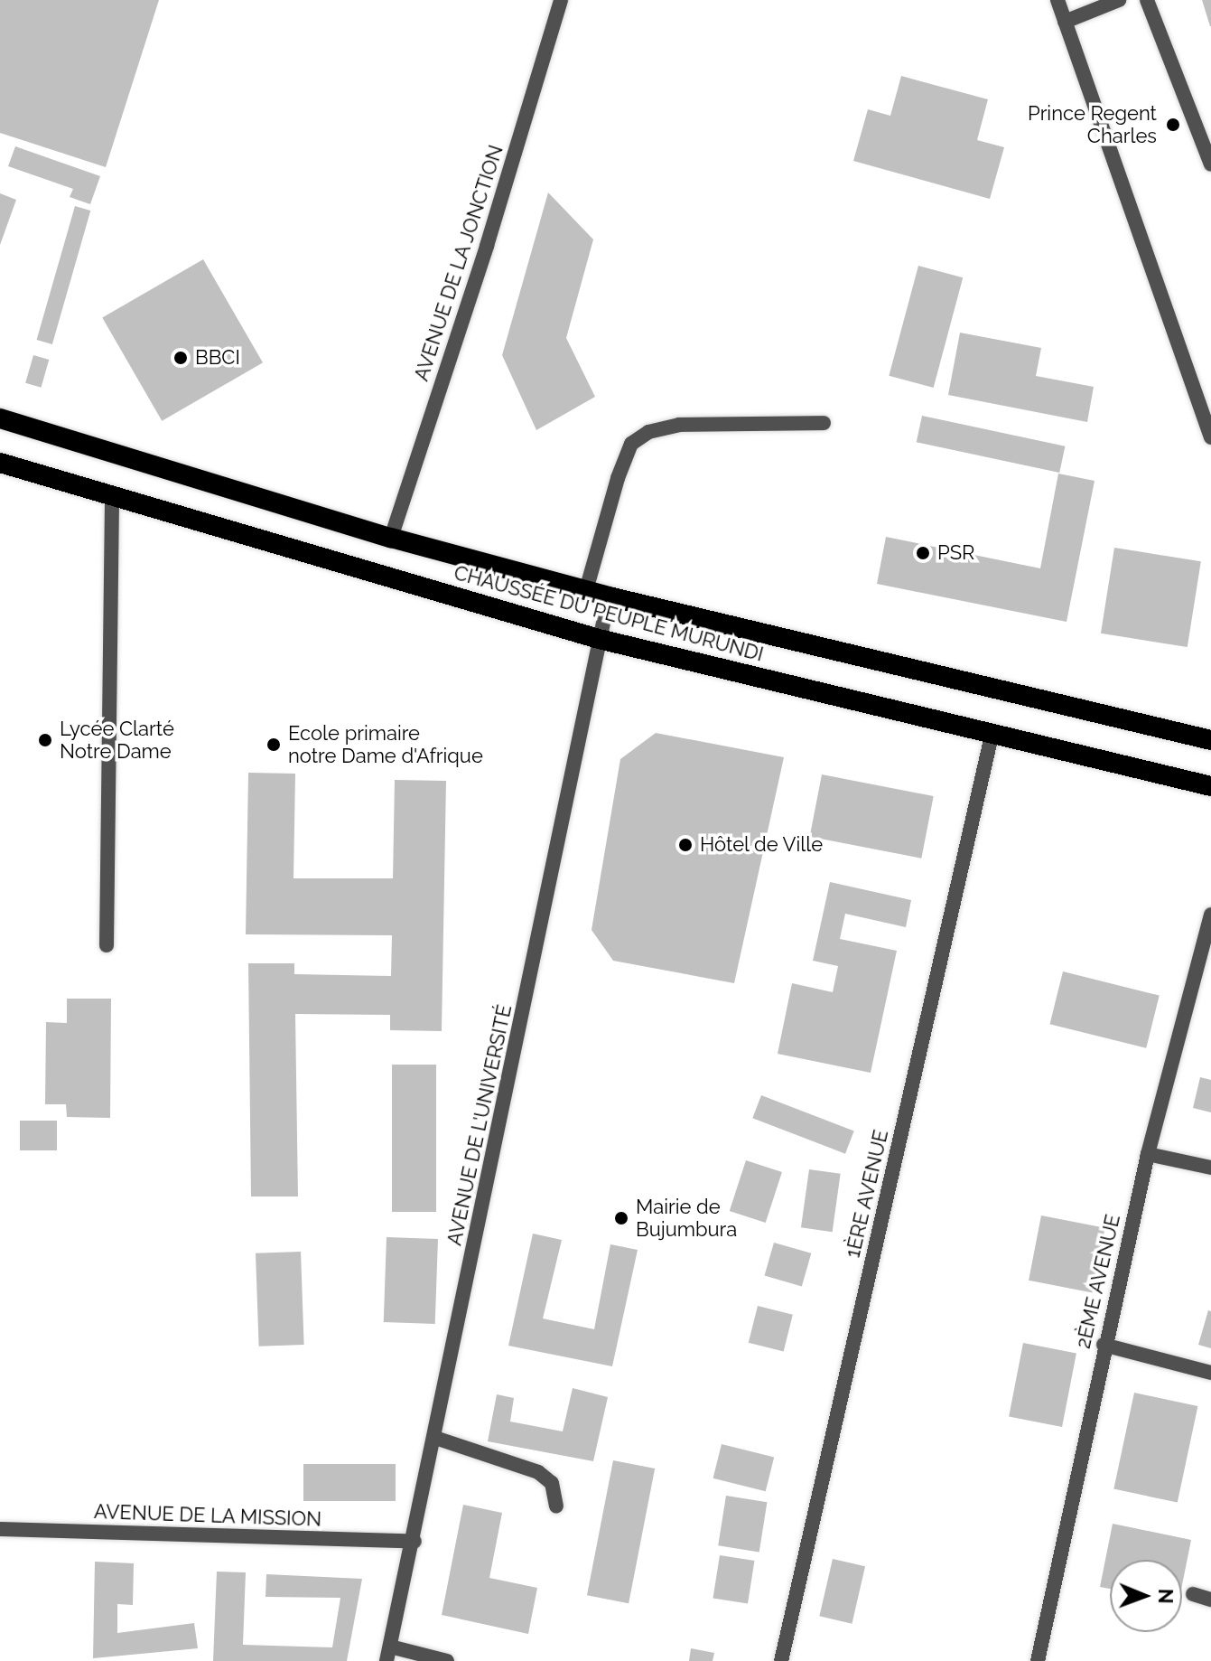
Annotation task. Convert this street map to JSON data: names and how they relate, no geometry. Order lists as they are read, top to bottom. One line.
{"streets":{"highway":["CHAUSSÉE DU PEUPLE MURUNDI"],"street":["AVENUE DE LA JONCTION","AVENUE DE L'UNIVERSITÉ","1ÈRE AVENUE","2ÈME AVENUE","AVENUE DE LA MISSION"]},"crossings":[["AVENUE DE LA JONCTION","CHAUSSÉE DU PEUPLE MURUNDI"],["CHAUSSÉE DU PEUPLE MURUNDI","AVENUE DE L'UNIVERSITÉ"],["CHAUSSÉE DU PEUPLE MURUNDI","1ÈRE AVENUE"],["AVENUE DE L'UNIVERSITÉ","AVENUE DE LA MISSION"]],"places":["Prince Regent Charles","BBCI","PSR","Lycée Clarté Notre Dame","Ecole primaire notre Dame d'Afrique","Hôtel de Ville","Mairie de Bujumbura"],"north":"right"}
